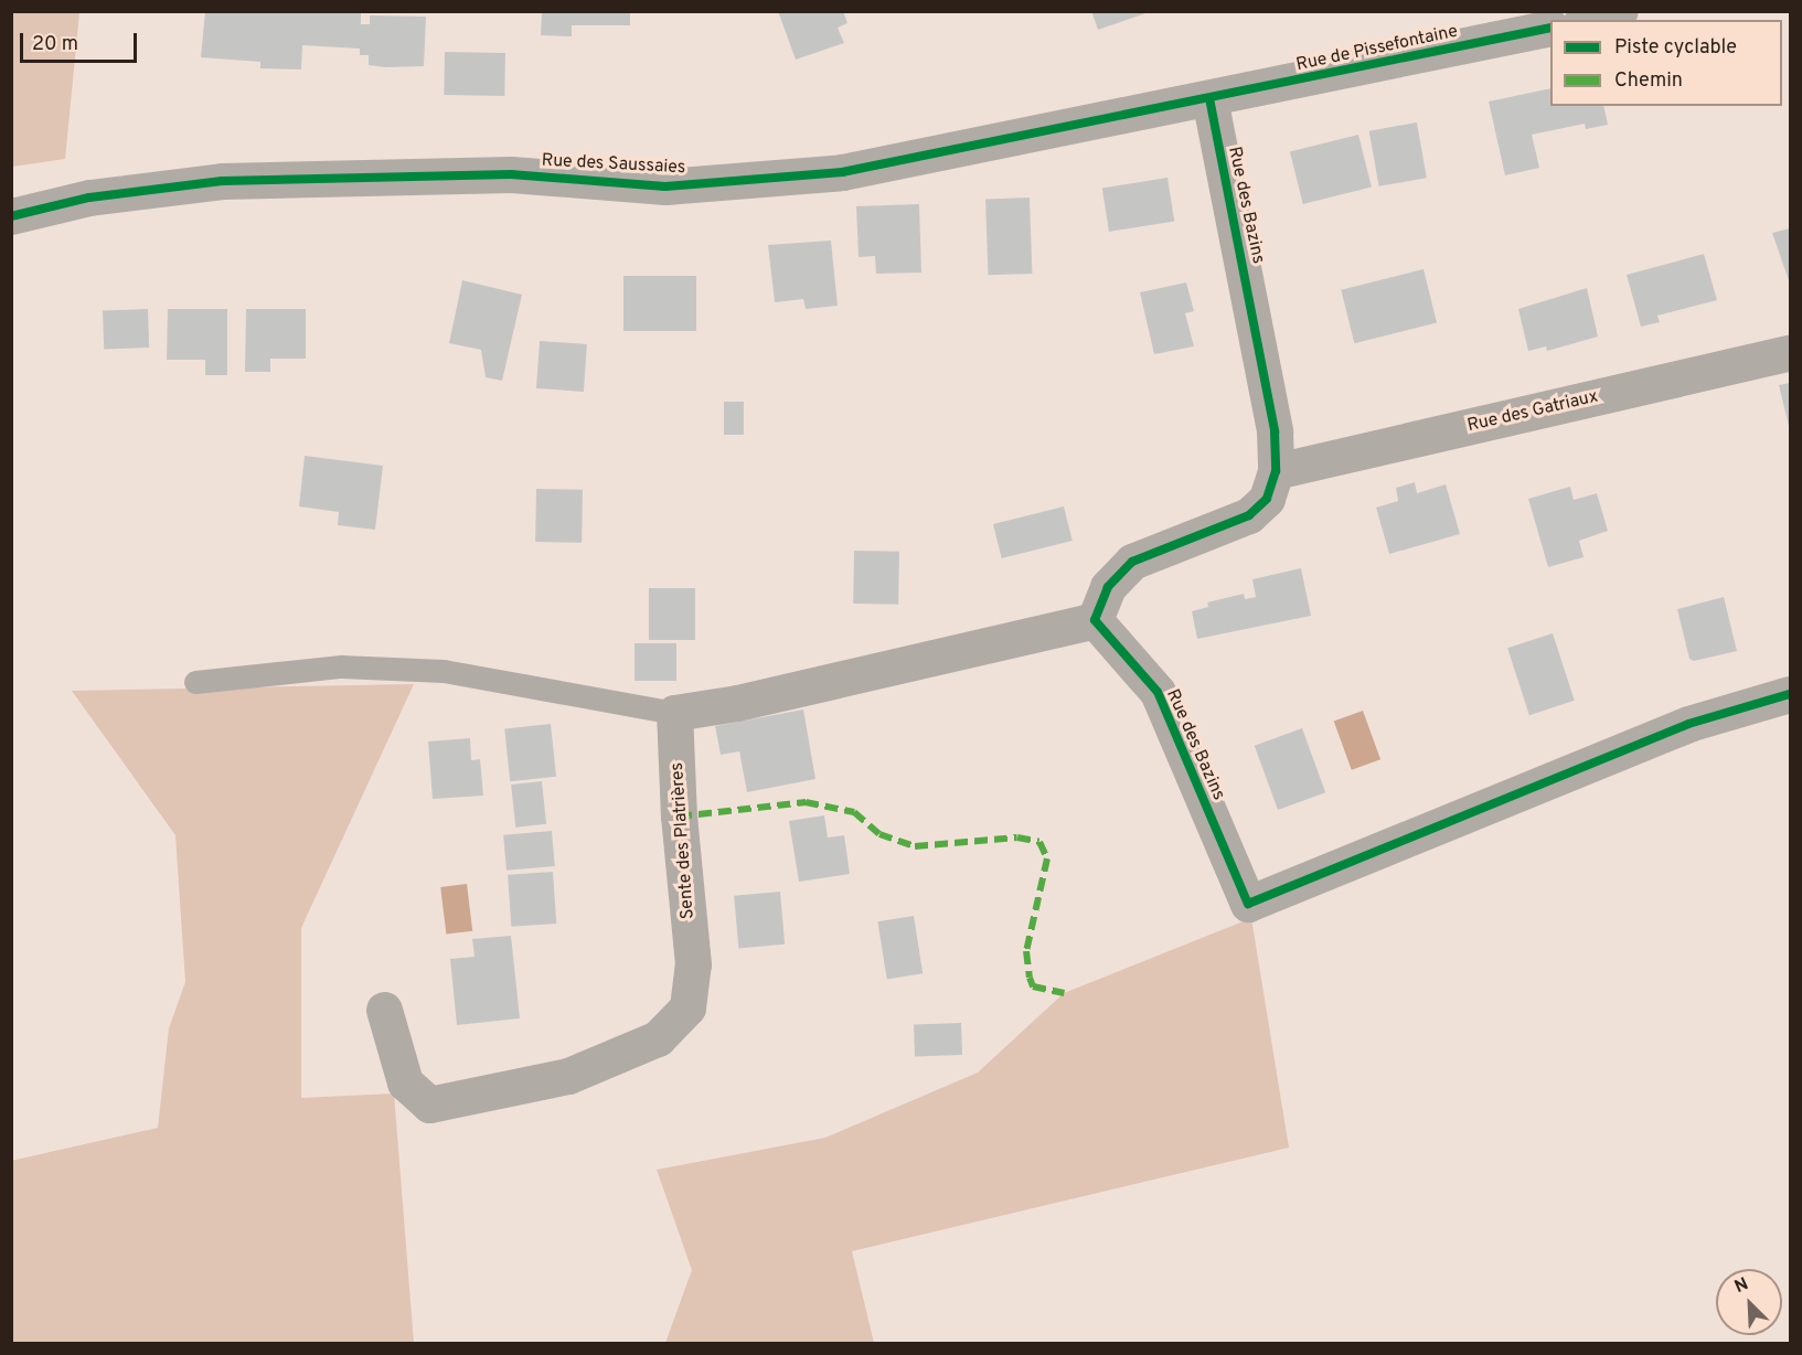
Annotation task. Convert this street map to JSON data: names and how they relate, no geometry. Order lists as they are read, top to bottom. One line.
{"streets":{"street":["Rue de Pissefontaine","Rue des Saussaies","Rue des Bazins","Rue des Gatriaux","Sente des Platrières"]},"crossings":[["Rue de Pissefontaine","Rue des Saussaies"],["Rue de Pissefontaine","Rue des Bazins"],["Rue des Saussaies","Rue des Bazins"],["Rue des Bazins","Rue des Gatriaux"]],"legend":["Piste cyclable","Chemin"],"scale_bar":"20 m","north":"top left"}
